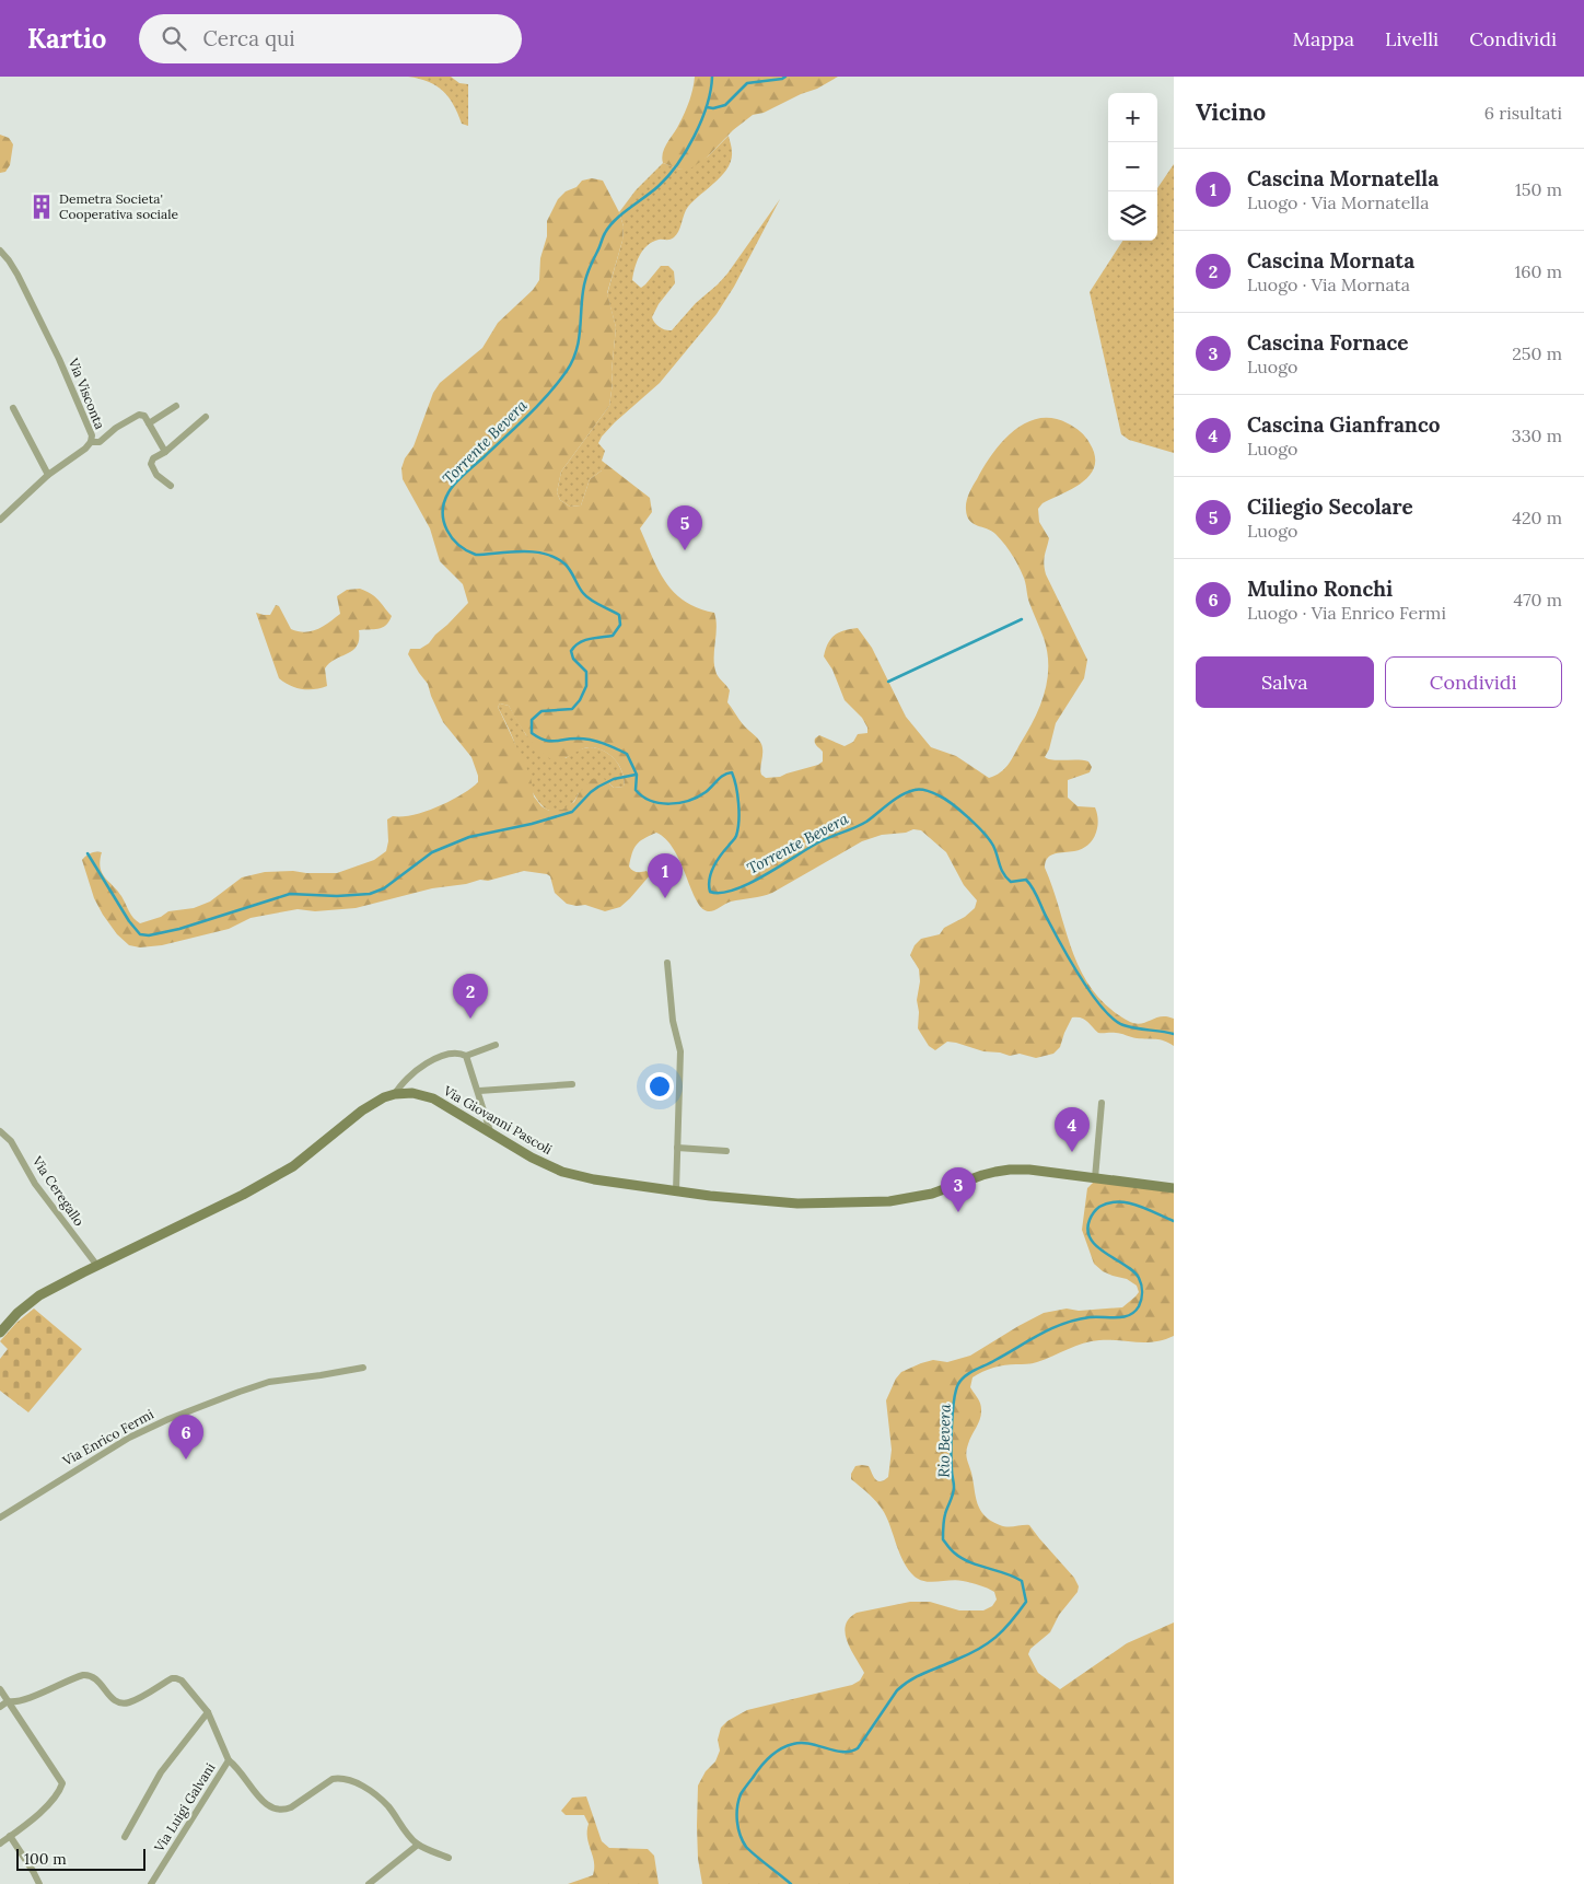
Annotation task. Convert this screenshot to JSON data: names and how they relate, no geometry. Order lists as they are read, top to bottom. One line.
{"streets":{"street":["Via Visconta","Via Giovanni Pascoli","Via Ceregallo","Via Enrico Fermi","Via Luigi Galvani"]},"crossings":[["Via Giovanni Pascoli","Via Ceregallo"]],"water":["Torrente Bevera","Rio Bevera"],"places":{"building":["Demetra Societa' Cooperativa sociale"]},"scale_bar":"100 m","page":{"header":"Kartio","search":"Cerca qui","nav":["Mappa","Livelli","Condividi"],"heading":["Vicino","6 risultati"],"map_buttons":["+","−"],"list":[{"mark":"1","name":"Cascina Mornatella","note":"Luogo · Via Mornatella","value":"150 m"},{"mark":"2","name":"Cascina Mornata","note":"Luogo · Via Mornata","value":"160 m"},{"mark":"3","name":"Cascina Fornace","note":"Luogo","value":"250 m"},{"mark":"4","name":"Cascina Gianfranco","note":"Luogo","value":"330 m"},{"mark":"5","name":"Ciliegio Secolare","note":"Luogo","value":"420 m"},{"mark":"6","name":"Mulino Ronchi","note":"Luogo · Via Enrico Fermi","value":"470 m"}],"pins":["5","1","2","4","3","6"],"buttons":["Salva","Condividi"],"scale":"100 m"}}
